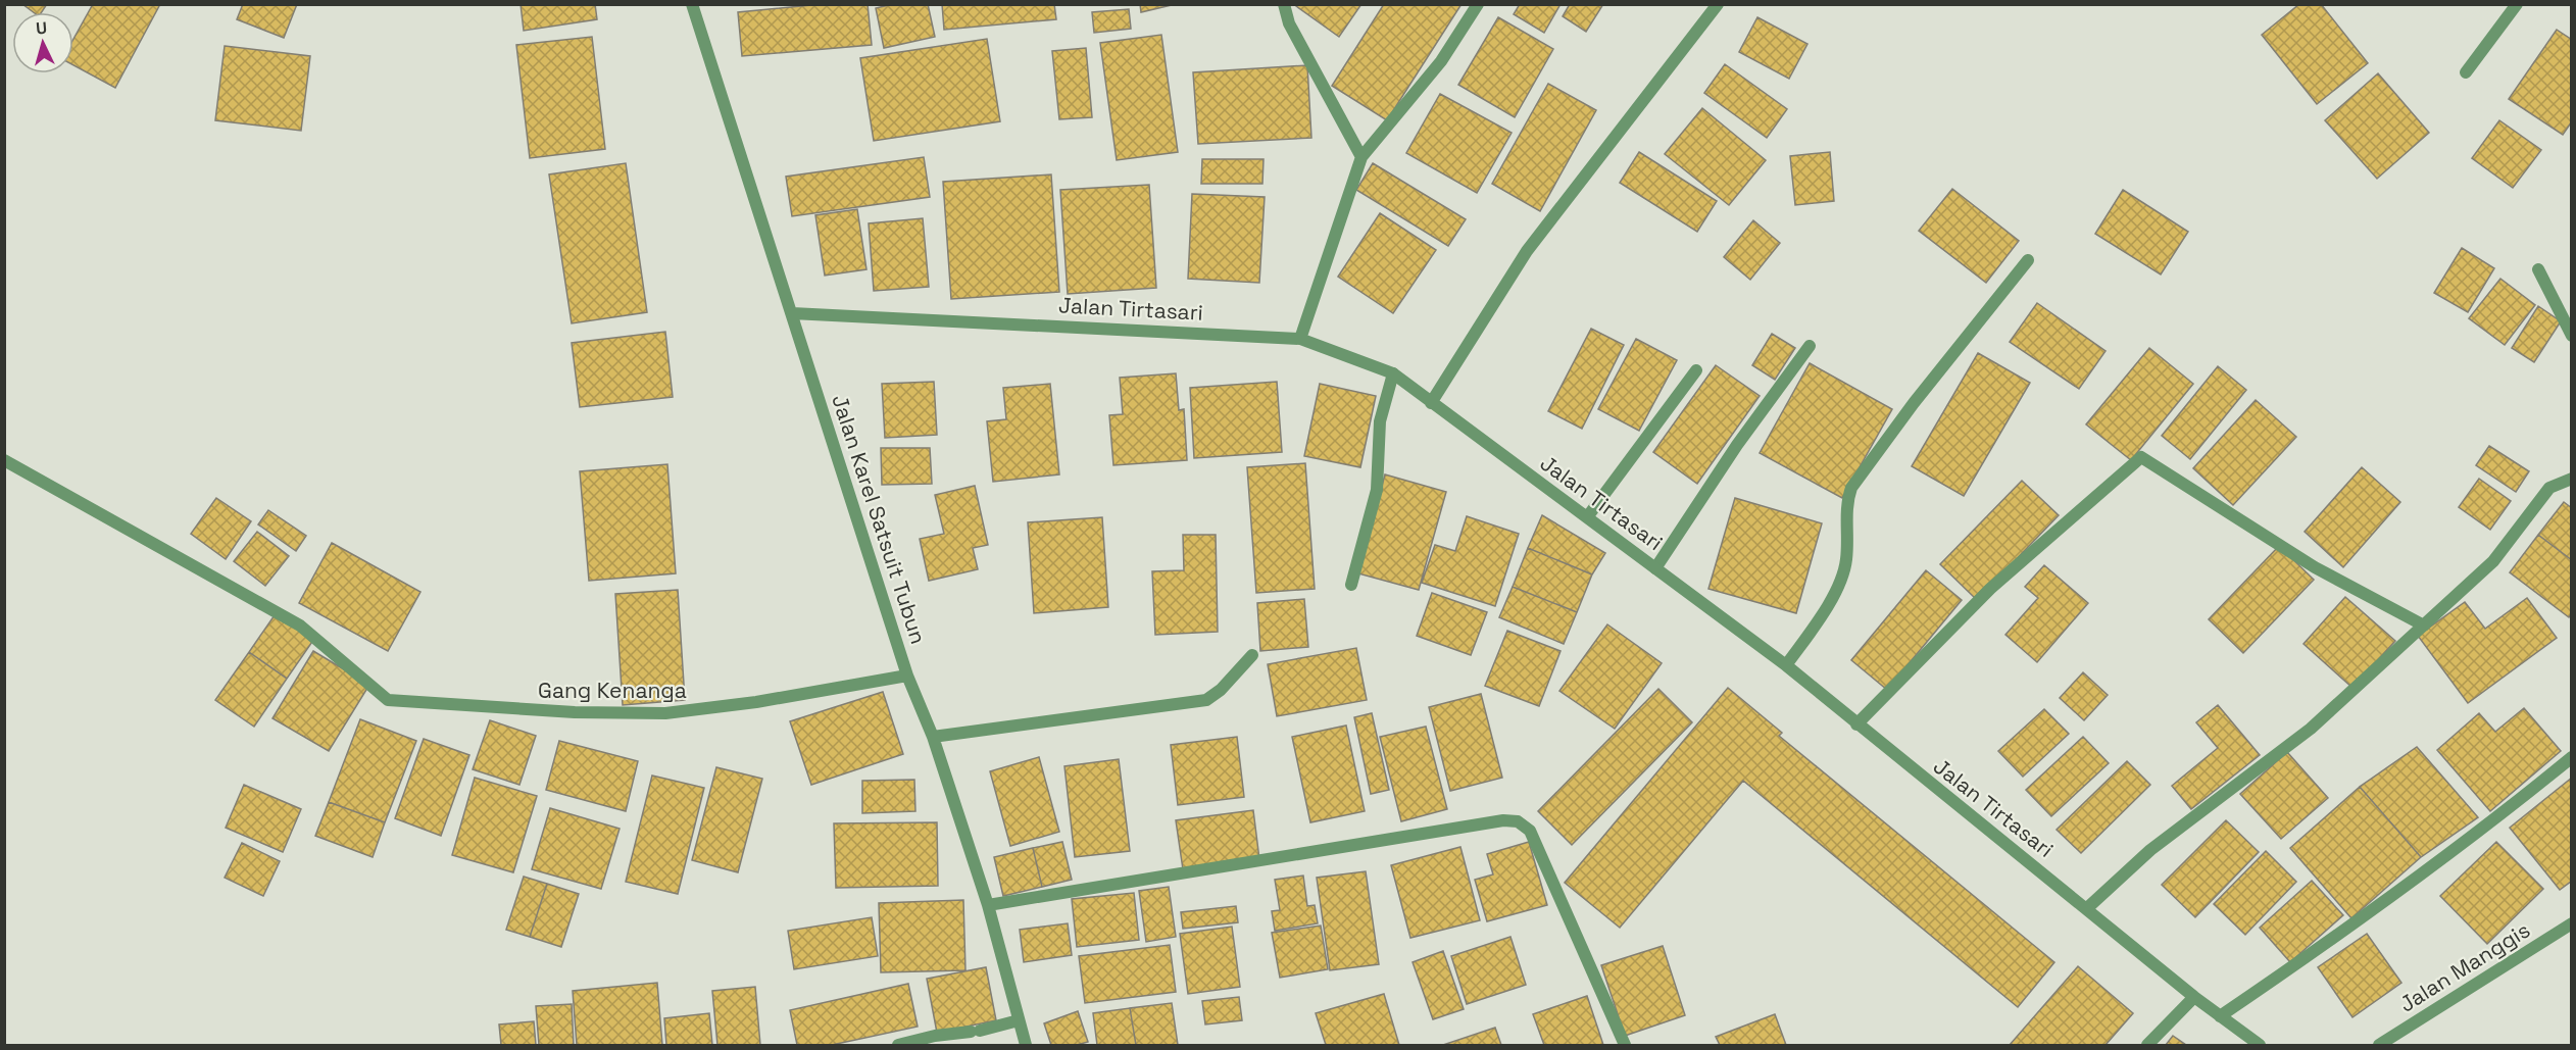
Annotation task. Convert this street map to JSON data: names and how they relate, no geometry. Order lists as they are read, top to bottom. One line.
{"streets":{"street":["Jalan Tirtasari","Jalan Karel Satsuit Tubun","Gang Kenanga","Jalan Manggis"]},"crossings":[["Jalan Tirtasari","Jalan Karel Satsuit Tubun"],["Jalan Karel Satsuit Tubun","Gang Kenanga"]],"north":"top"}
